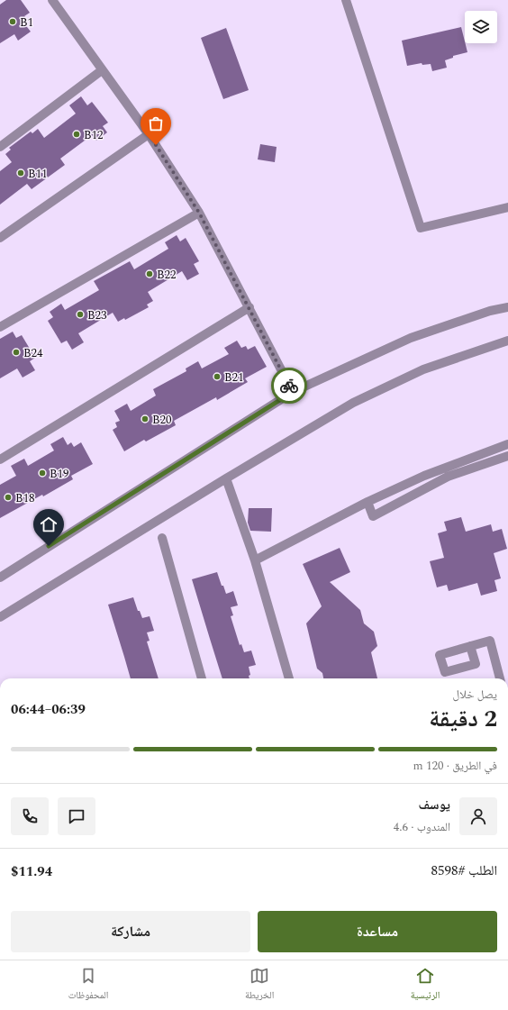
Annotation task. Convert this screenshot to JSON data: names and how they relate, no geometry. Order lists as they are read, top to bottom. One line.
{"places":["B1","B12","B11","B22","B23","B24","B21","B20","B19","B18"],"page":{"heading":["2 دقيقة","يصل خلال","06:39–06:44"],"panel":["يوسف","المندوب · 4.6","الطلب #8598","$11.94"],"bar":"في الطريق · 120 m","buttons":["مساعدة","مشاركة"],"tabs":["الرئيسية","الخريطة","المحفوظات"]}}
